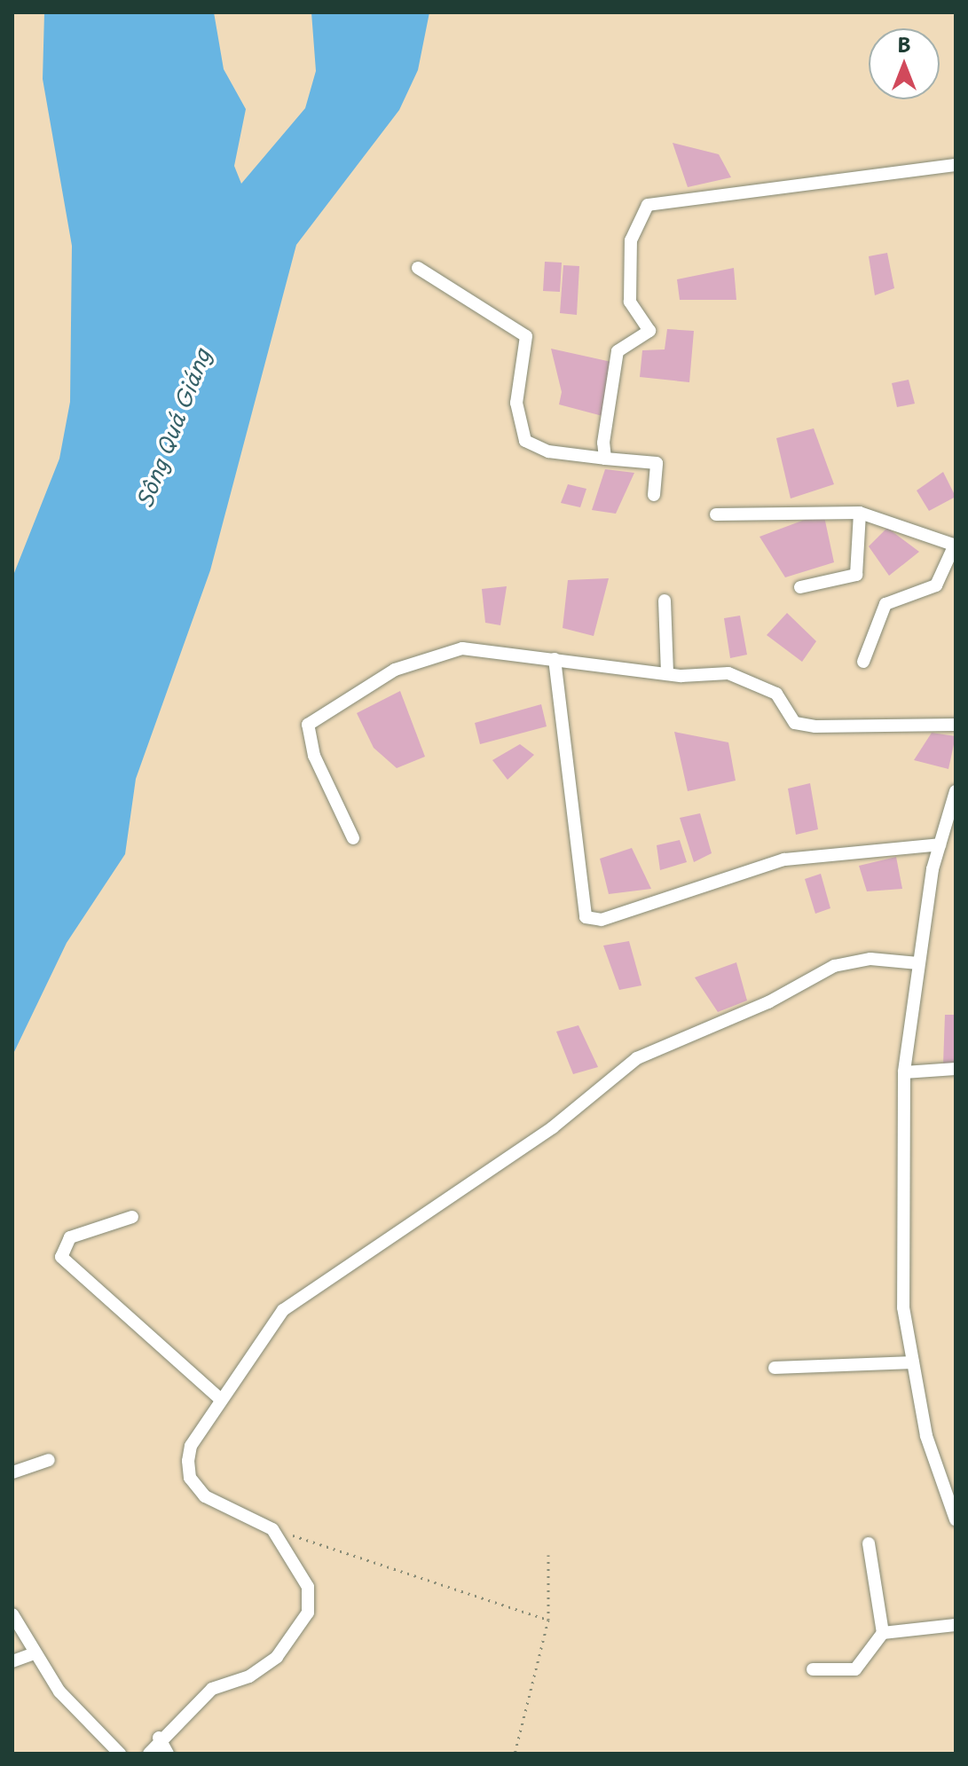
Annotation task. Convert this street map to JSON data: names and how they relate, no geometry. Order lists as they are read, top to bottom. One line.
{"water":["Sông Quá Giáng"],"north":"top"}
